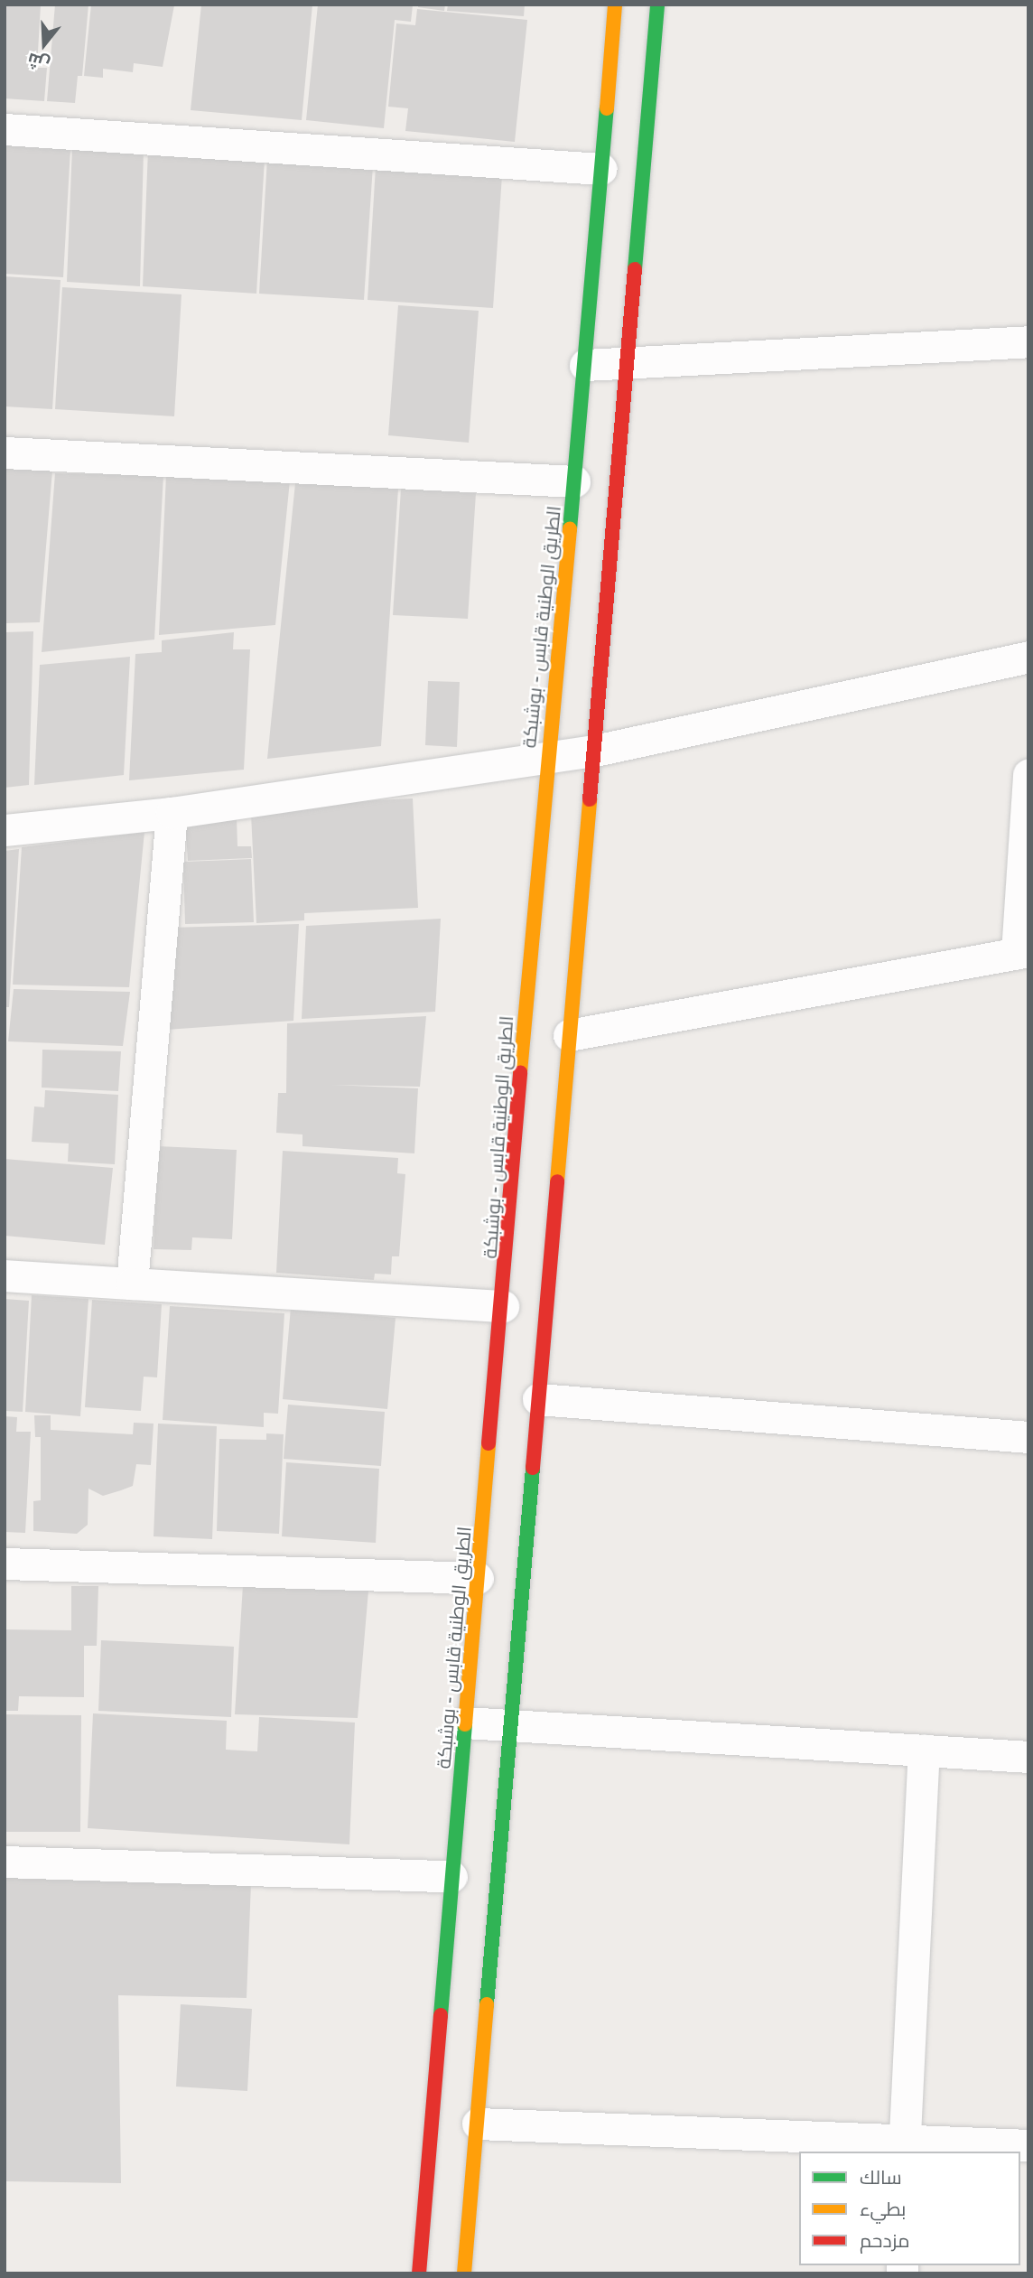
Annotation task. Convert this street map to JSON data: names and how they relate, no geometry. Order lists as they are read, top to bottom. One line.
{"streets":{"main road":["الطريق الوطنية قابس - بوشبكة"]},"legend":["سالك","بطيء","مزدحم"],"north":"bottom"}
